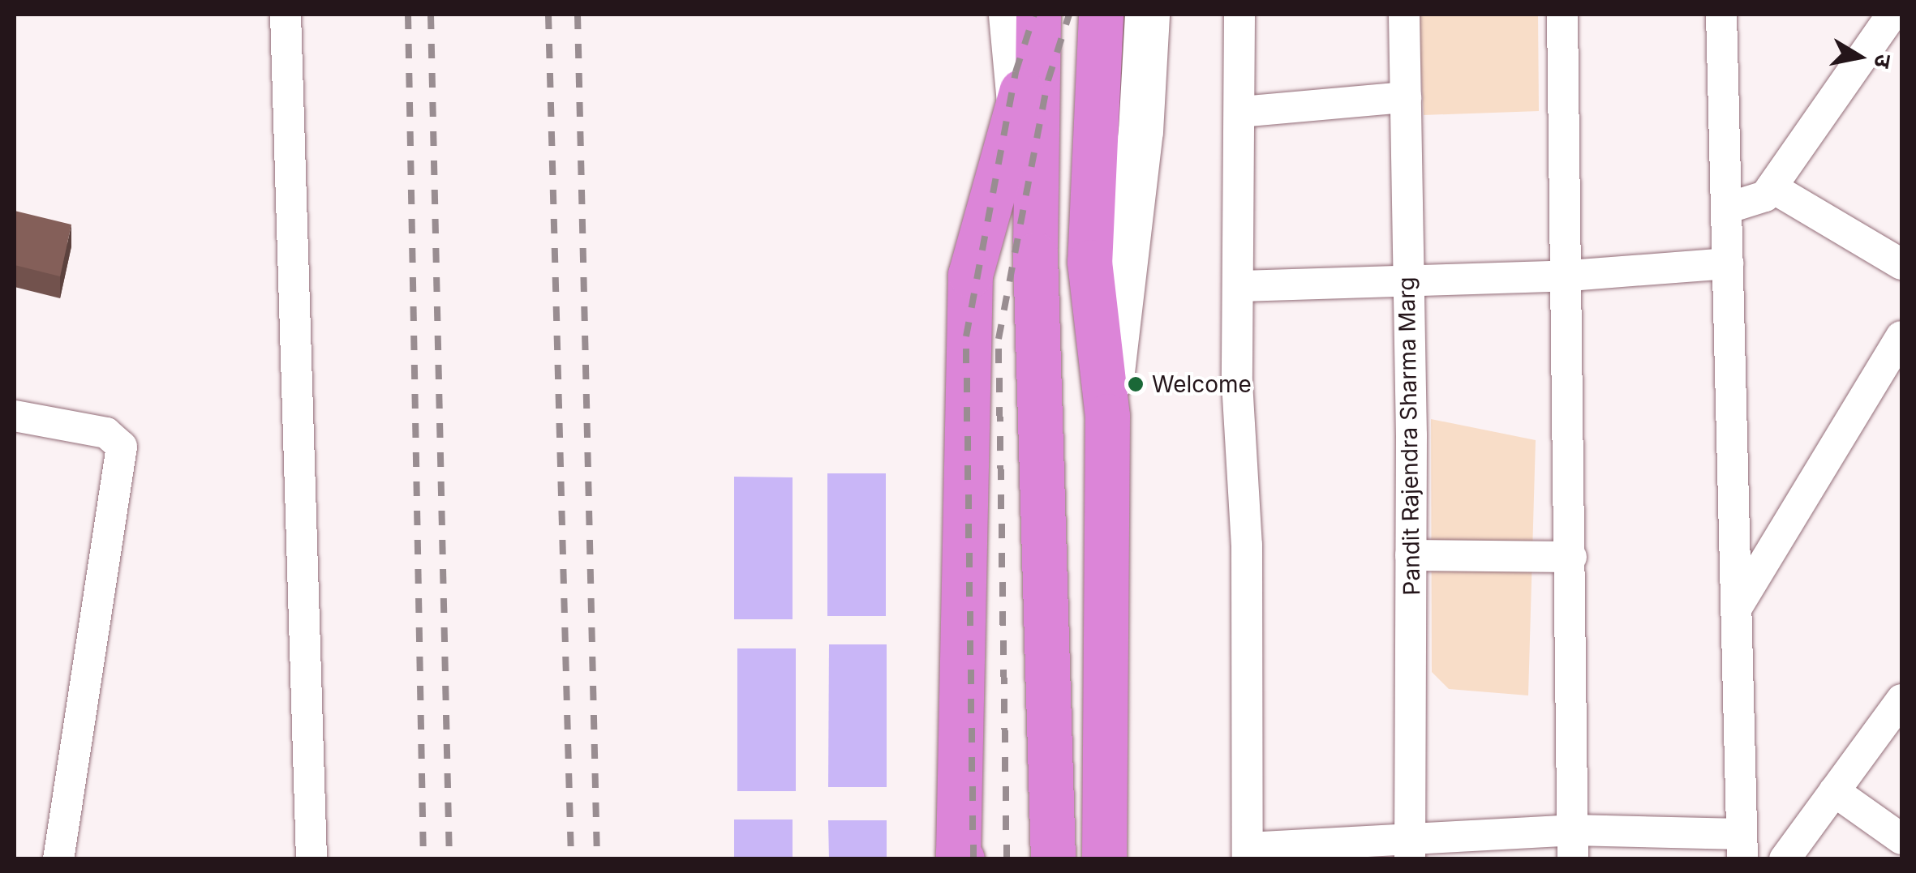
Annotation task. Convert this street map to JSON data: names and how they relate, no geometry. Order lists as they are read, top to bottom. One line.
{"streets":{"street":["Pandit Rajendra Sharma Marg"]},"places":["Welcome"],"north":"right"}
